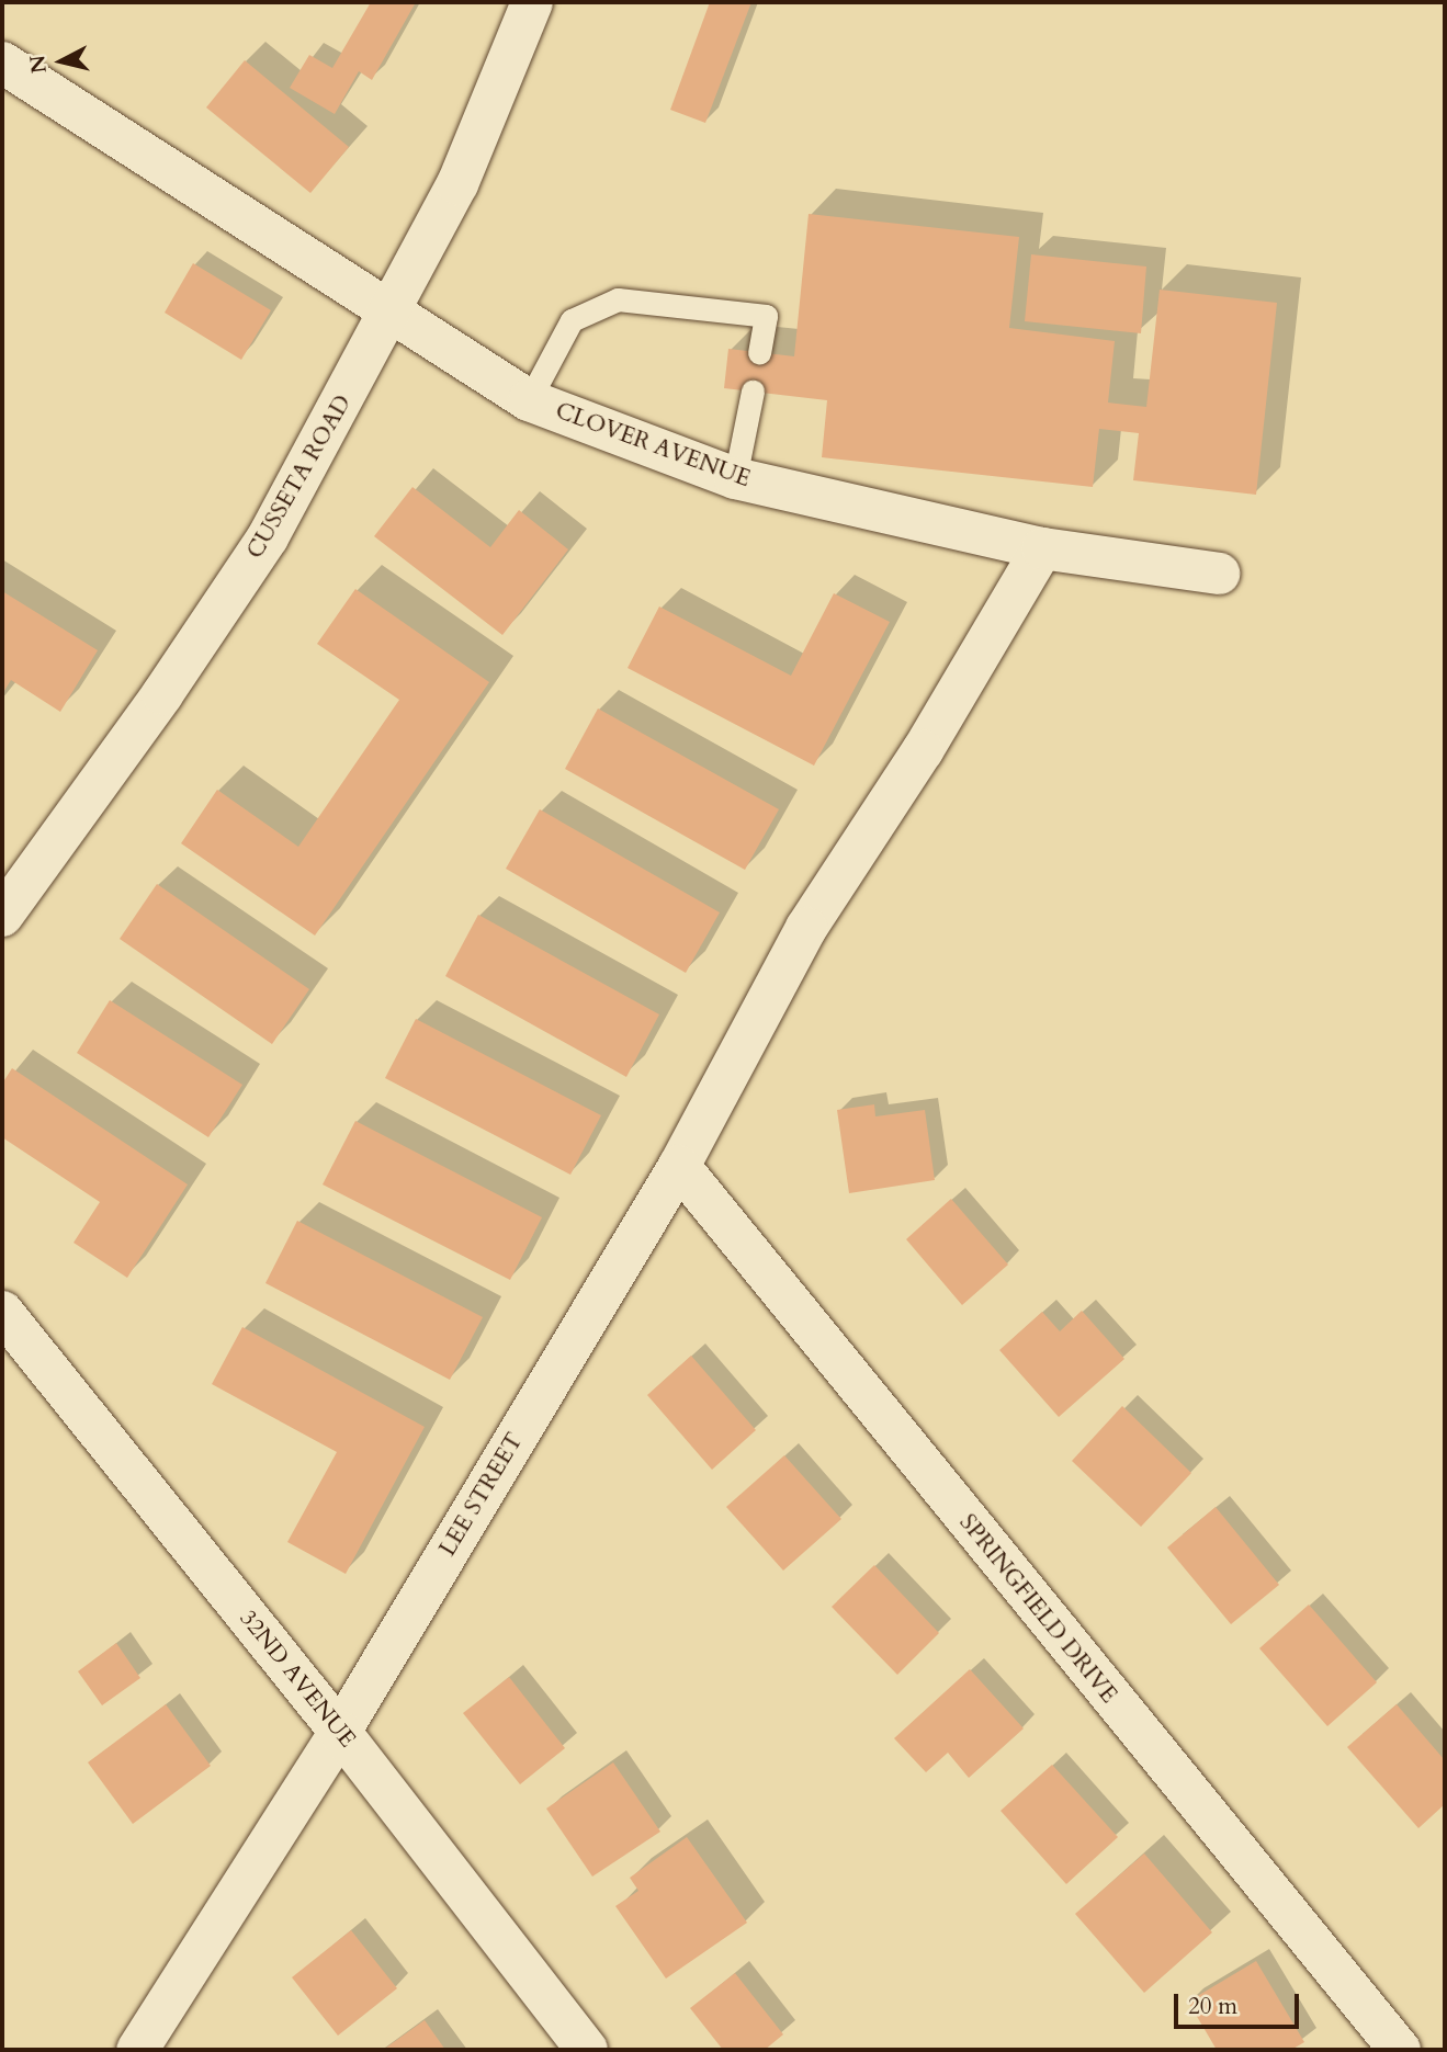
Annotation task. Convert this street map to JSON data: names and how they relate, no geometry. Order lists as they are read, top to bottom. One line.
{"streets":{"street":["CLOVER AVENUE","CUSSETA ROAD","LEE STREET","SPRINGFIELD DRIVE","32ND AVENUE"]},"crossings":[["CLOVER AVENUE","CUSSETA ROAD"],["CLOVER AVENUE","LEE STREET"],["LEE STREET","SPRINGFIELD DRIVE"],["LEE STREET","32ND AVENUE"]],"scale_bar":"20 m","north":"left"}
